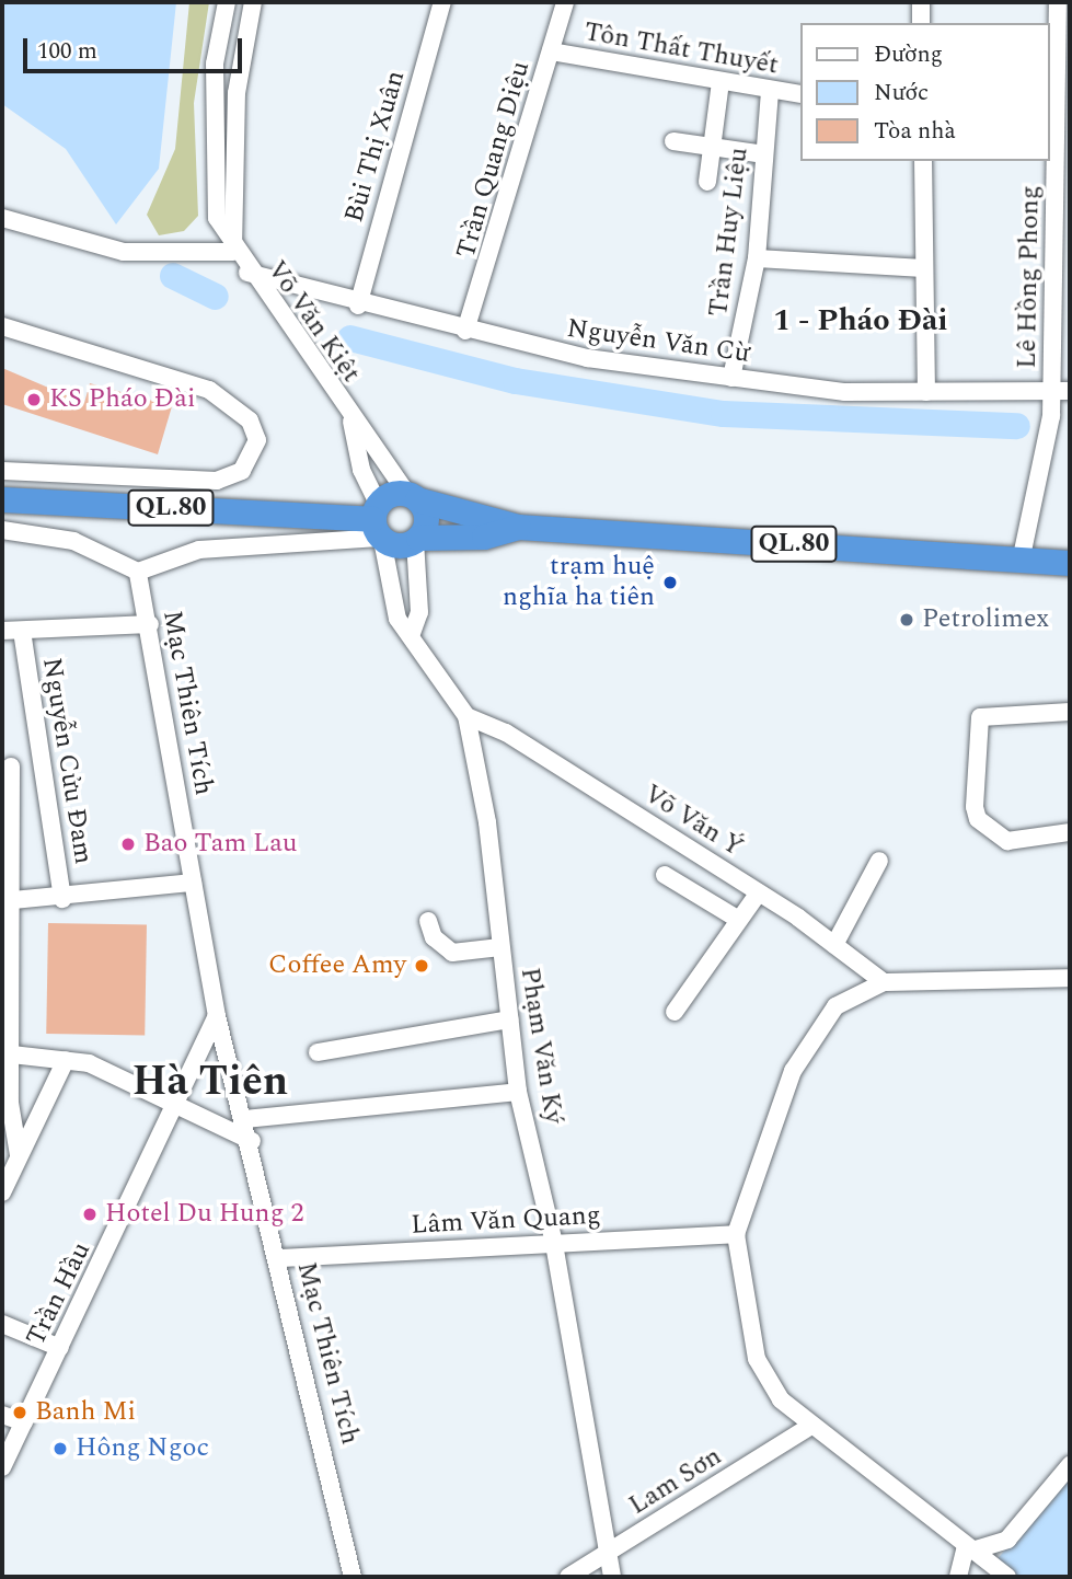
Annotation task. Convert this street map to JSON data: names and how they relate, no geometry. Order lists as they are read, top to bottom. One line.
{"streets":{"highway":["QL.80"],"street":["Tôn Thất Thuyết","Bùi Thị Xuân","Trần Quang Diệu","Trần Huy Liệu","Lê Hồng Phong","Võ Văn Kiệt","Nguyễn Văn Cừ","Mạc Thiên Tích","Nguyễn Cửu Đam","Võ Văn Ý","Phạm Văn Ký","Lâm Văn Quang","Trần Hầu","Lam Sơn"]},"crossings":[["Tôn Thất Thuyết","Trần Quang Diệu"],["Tôn Thất Thuyết","Trần Huy Liệu"],["Bùi Thị Xuân","Nguyễn Văn Cừ"],["Trần Quang Diệu","Nguyễn Văn Cừ"],["Trần Huy Liệu","Nguyễn Văn Cừ"],["Lê Hồng Phong","Nguyễn Văn Cừ"],["Lê Hồng Phong","QL.80"],["Võ Văn Kiệt","Nguyễn Văn Cừ"],["Võ Văn Kiệt","QL.80"],["Võ Văn Kiệt","Phạm Văn Ký"],["QL.80","Phạm Văn Ký"],["Mạc Thiên Tích","Lâm Văn Quang"],["Mạc Thiên Tích","Trần Hầu"],["Võ Văn Ý","Phạm Văn Ký"],["Phạm Văn Ký","Lâm Văn Quang"],["Phạm Văn Ký","Lam Sơn"]],"districts":["1 - Pháo Đài","Hà Tiên"],"places":["KS Pháo Đài","trạm huệ nghĩa ha tiên","Petrolimex","Bao Tam Lau","Coffee Amy","Hotel Du Hung 2","Banh Mi","Hông Ngoc"],"legend":["Đường","Nước","Tòa nhà"],"scale_bar":"100 m"}
